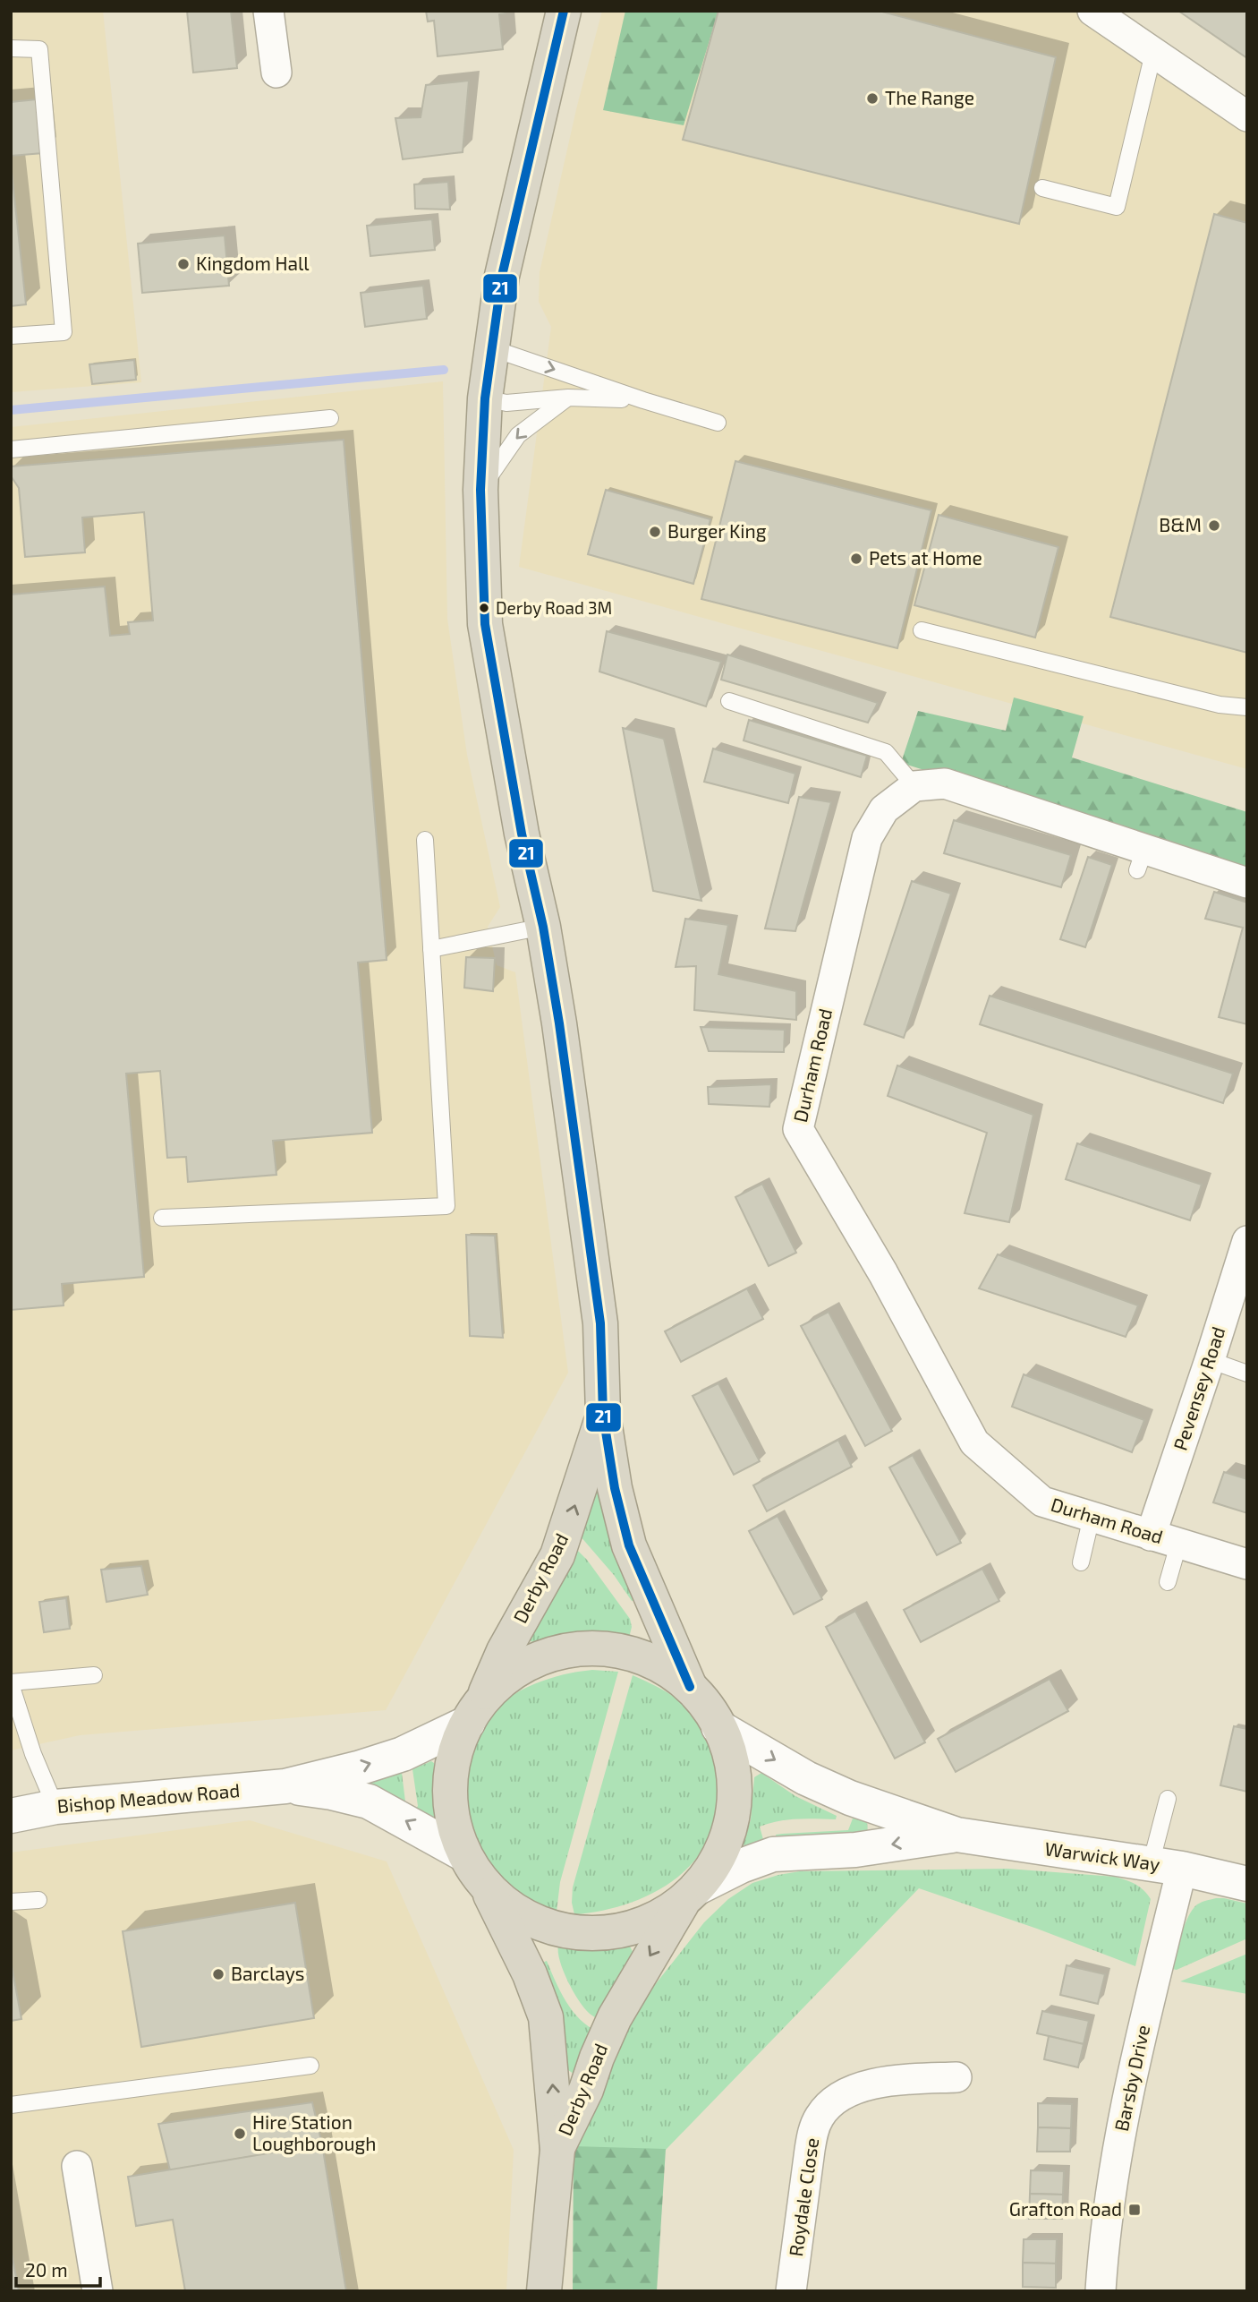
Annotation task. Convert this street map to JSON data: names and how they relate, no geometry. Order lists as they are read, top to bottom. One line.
{"streets":{"highway":["Derby Road"],"street":["Durham Road","Pevensey Road","Bishop Meadow Road","Warwick Way","Barsby Drive","Roydale Close"]},"crossings":[["Durham Road","Pevensey Road"],["Derby Road","Bishop Meadow Road"],["Derby Road","Warwick Way"],["Warwick Way","Barsby Drive"]],"places":{"other":["The Range","Kingdom Hall","B&M","Burger King","Pets at Home","Derby Road 3M","Barclays","Hire Station Loughborough"],"transit":["Grafton Road"]},"lines":["transit line 21"],"scale_bar":"20 m"}
